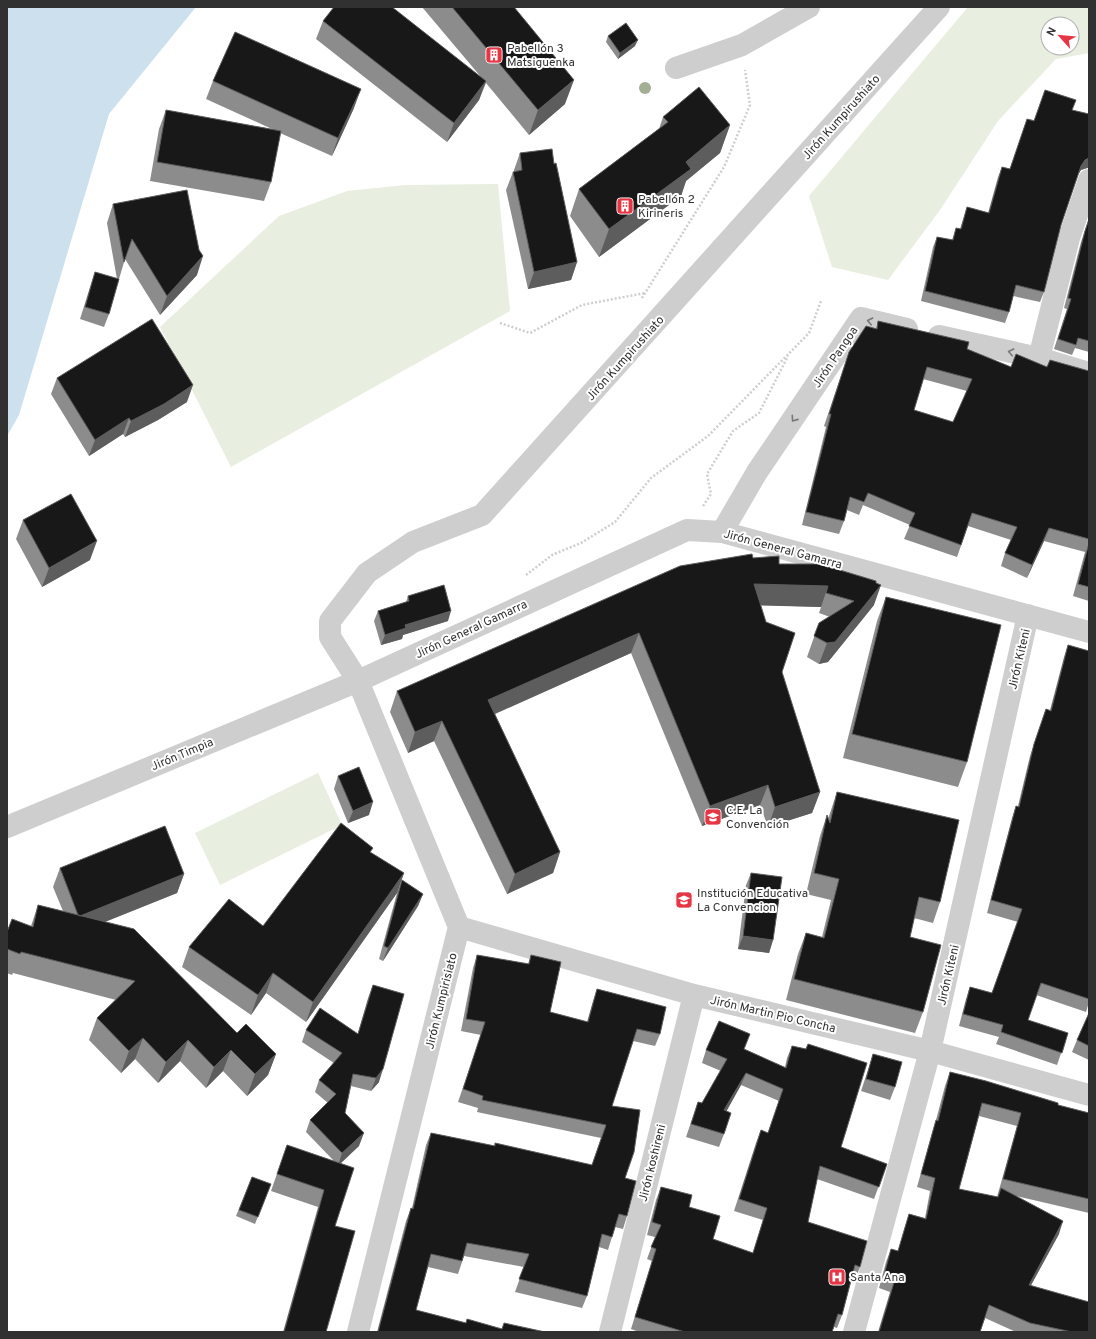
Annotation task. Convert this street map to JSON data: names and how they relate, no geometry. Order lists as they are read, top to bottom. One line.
{"streets":{"street":["Jirón Kumpirushiato","Jirón Pangoa","Jirón General Gamarra","Jirón Kiteni","Jirón Timpia","Jirón Kumpirisiato","Jirón Martin Pio Concha","Jirón koshireni"]},"crossings":[["Jirón Kumpirushiato","Jirón General Gamarra"],["Jirón Kumpirushiato","Jirón Timpia"],["Jirón Pangoa","Jirón General Gamarra"],["Jirón General Gamarra","Jirón Kiteni"],["Jirón General Gamarra","Jirón Timpia"],["Jirón Kiteni","Jirón Martin Pio Concha"],["Jirón Kumpirisiato","Jirón Martin Pio Concha"],["Jirón Martin Pio Concha","Jirón koshireni"]],"one_way":["Jirón Pangoa"],"places":{"building":["Pabellón 3 Matsiguenka","Pabellón 2 Kirineris"],"school or university":["C.E. La Convención","Institución Educativa La Convencion"],"hospital":["Santa Ana"]},"north":"top left"}
